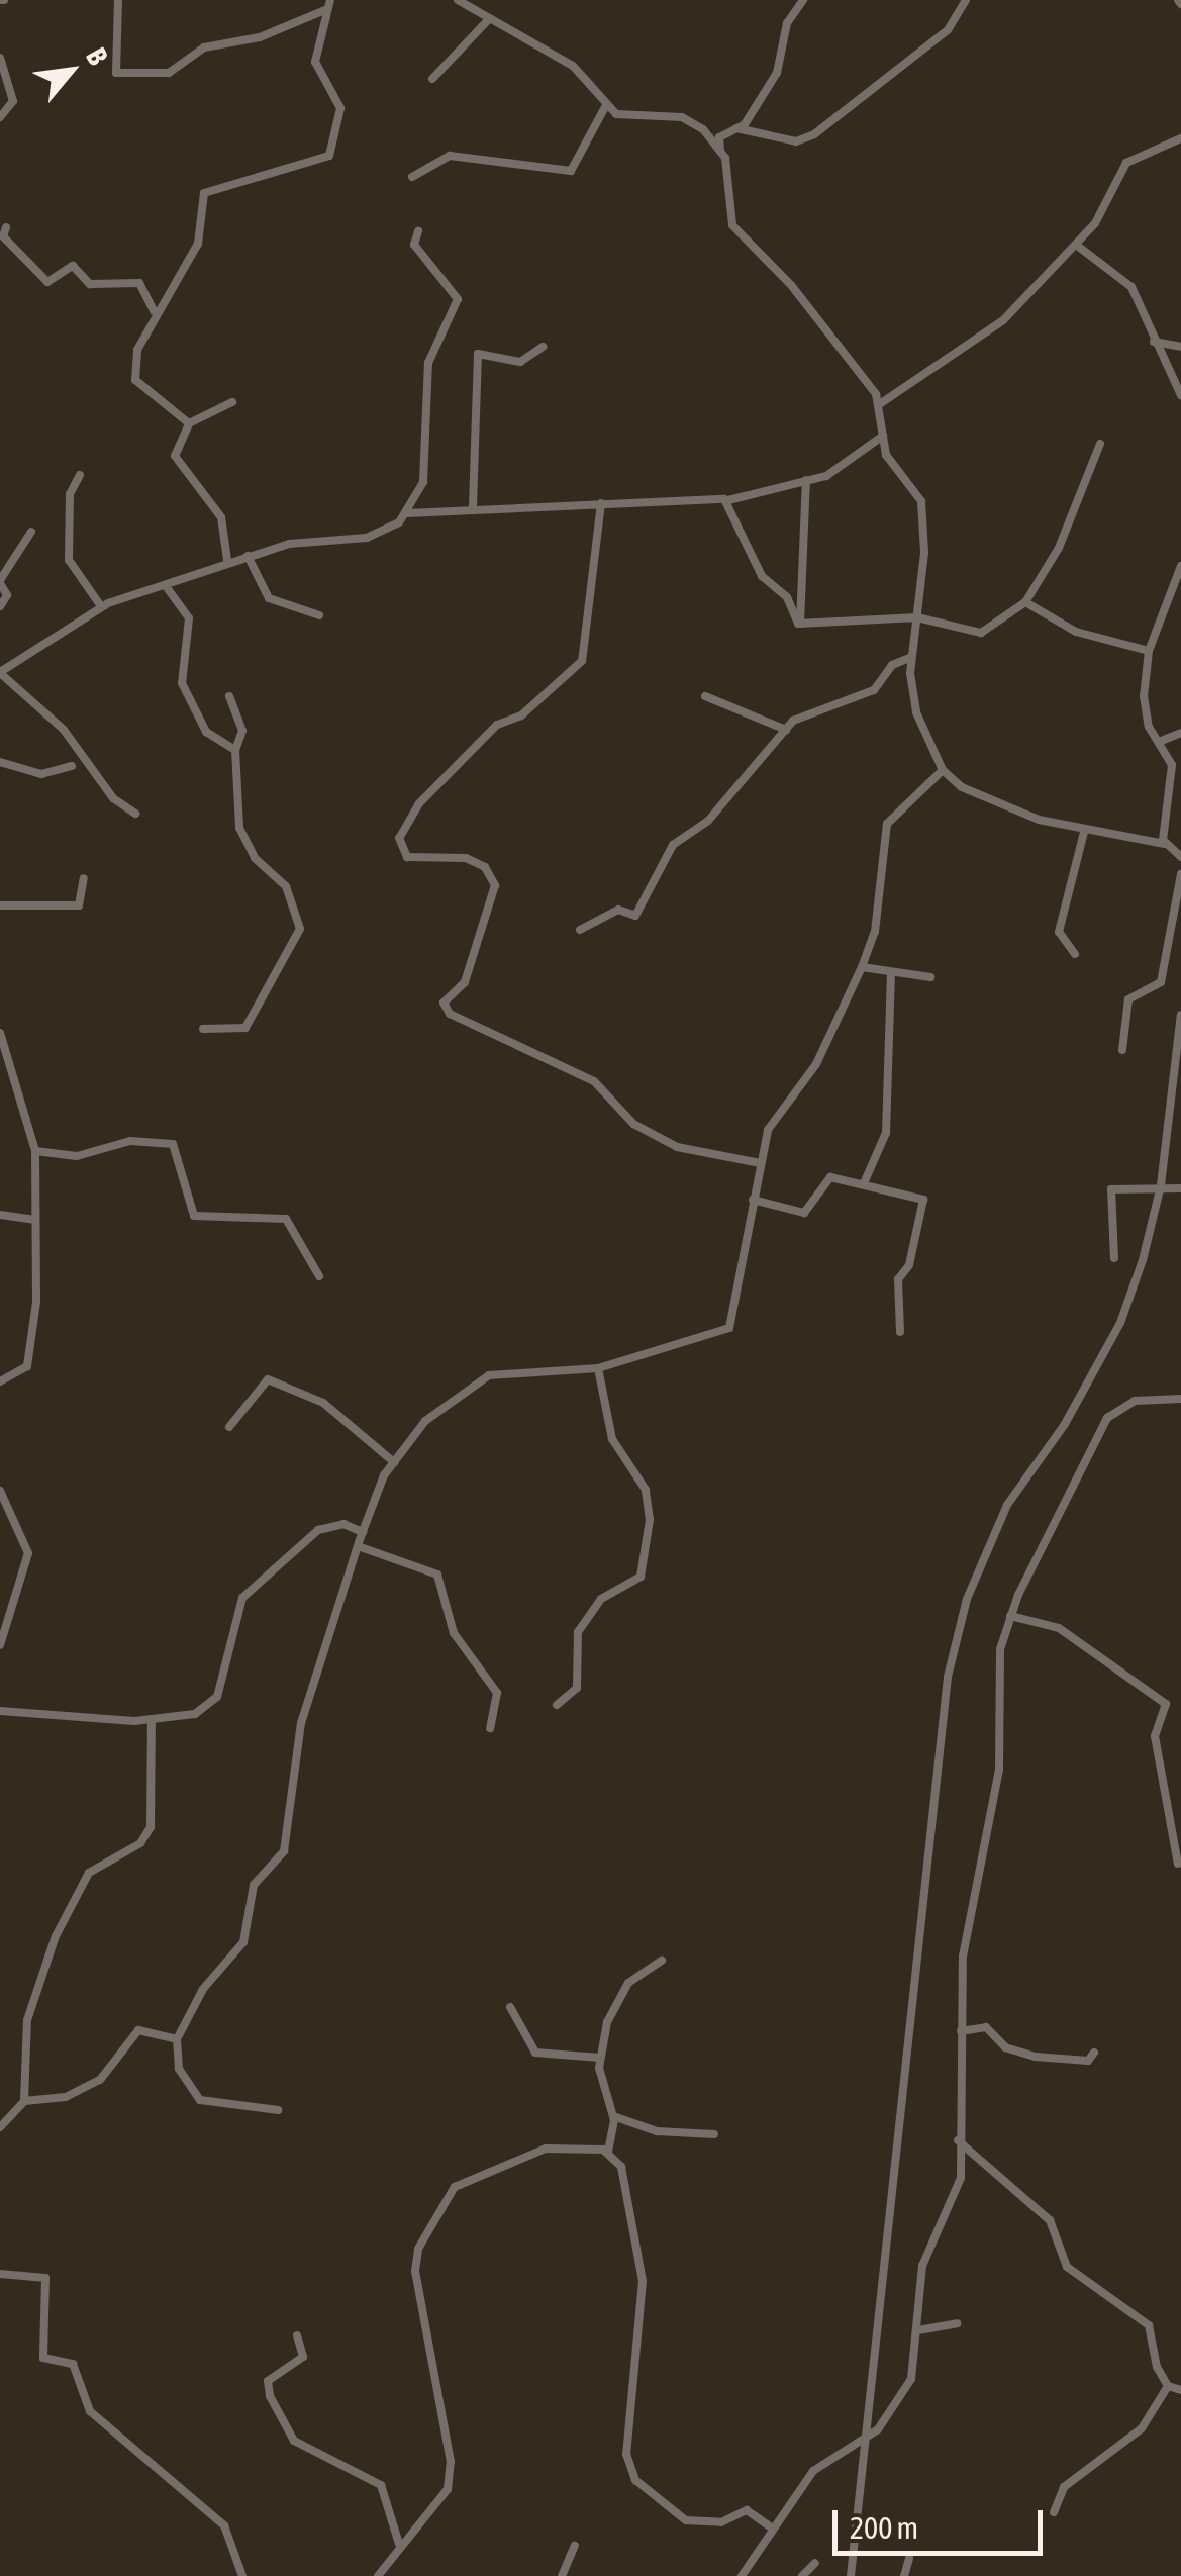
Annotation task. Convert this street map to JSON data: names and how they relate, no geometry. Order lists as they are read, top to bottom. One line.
{"scale_bar":"200 m","north":"top right"}
